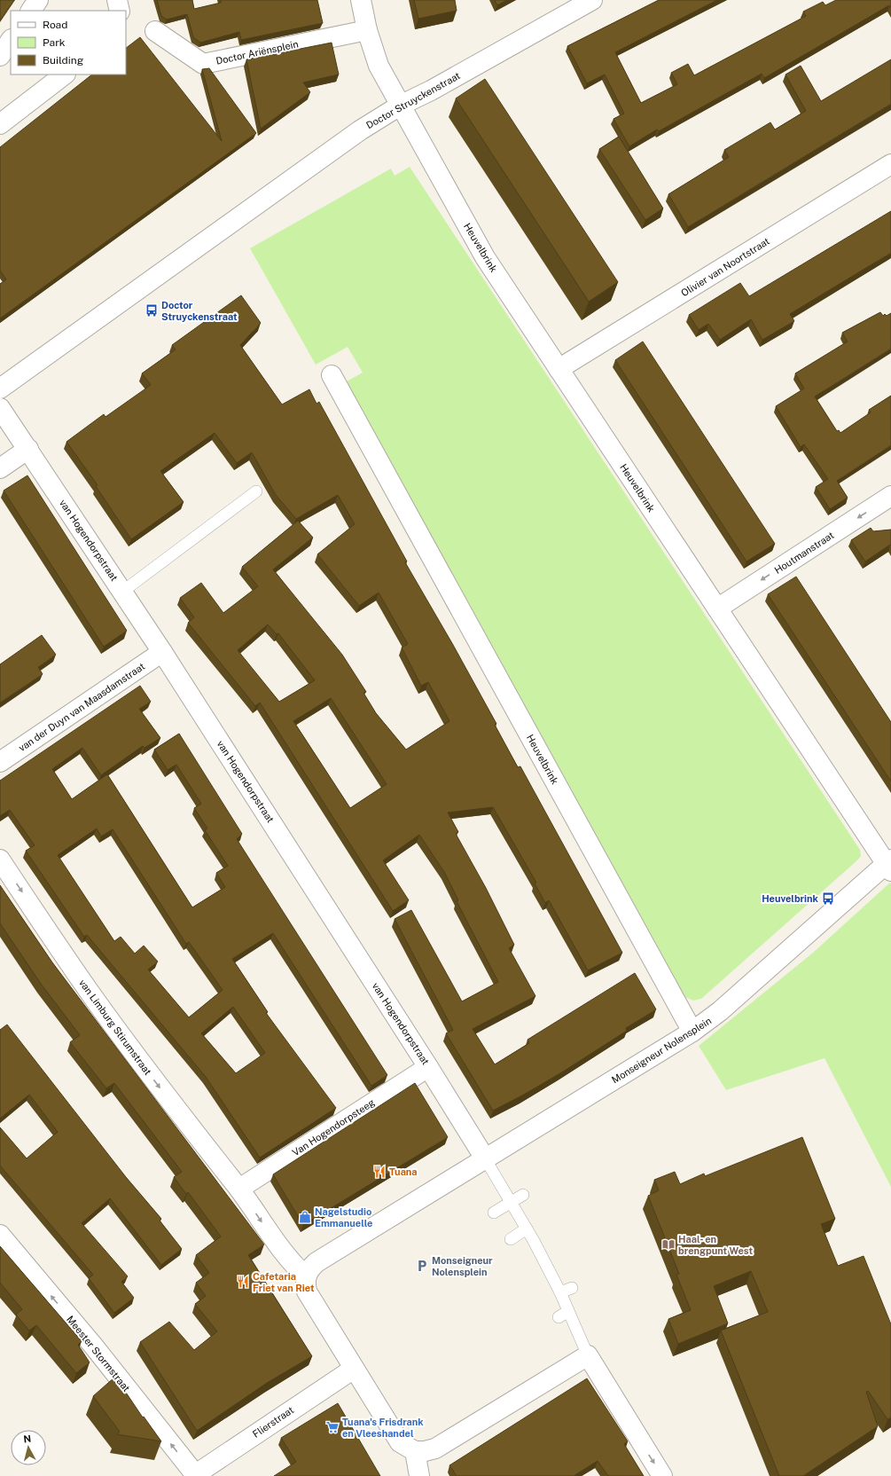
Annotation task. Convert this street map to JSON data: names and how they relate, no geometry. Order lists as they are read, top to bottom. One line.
{"streets":{"street":["Doctor Ariënsplein","Doctor Struyckenstraat","Heuvelbrink","Olivier van Noortstraat","van Hogendorpstraat","Houtmanstraat","van der Duyn van Maasdamstraat","van Limburg Stirumstraat","Monseigneur Nolensplein","Van Hogendorpsteeg","Meester Stormstraat","Flierstraat"]},"crossings":[["Doctor Ariënsplein","Heuvelbrink"],["Doctor Struyckenstraat","Heuvelbrink"],["Heuvelbrink","Olivier van Noortstraat"],["Heuvelbrink","Houtmanstraat"],["Heuvelbrink","Monseigneur Nolensplein"],["van Hogendorpstraat","van der Duyn van Maasdamstraat"],["van Hogendorpstraat","Monseigneur Nolensplein"],["van Hogendorpstraat","Van Hogendorpsteeg"],["van Limburg Stirumstraat","Monseigneur Nolensplein"],["van Limburg Stirumstraat","Van Hogendorpsteeg"],["Meester Stormstraat","Flierstraat"]],"one_way":["Houtmanstraat","van Limburg Stirumstraat","Meester Stormstraat"],"places":{"bus stop":["Doctor Struyckenstraat","Heuvelbrink"],"restaurant":["Tuana","Cafetaria Friet van Riet"],"shop":["Nagelstudio Emmanuelle"],"library":["Haal- en brengpunt West"],"parking":["Monseigneur Nolensplein"],"supermarket":["Tuana's Frisdrank en Vleeshandel"]},"legend":["Road","Park","Building"],"north":"top"}
